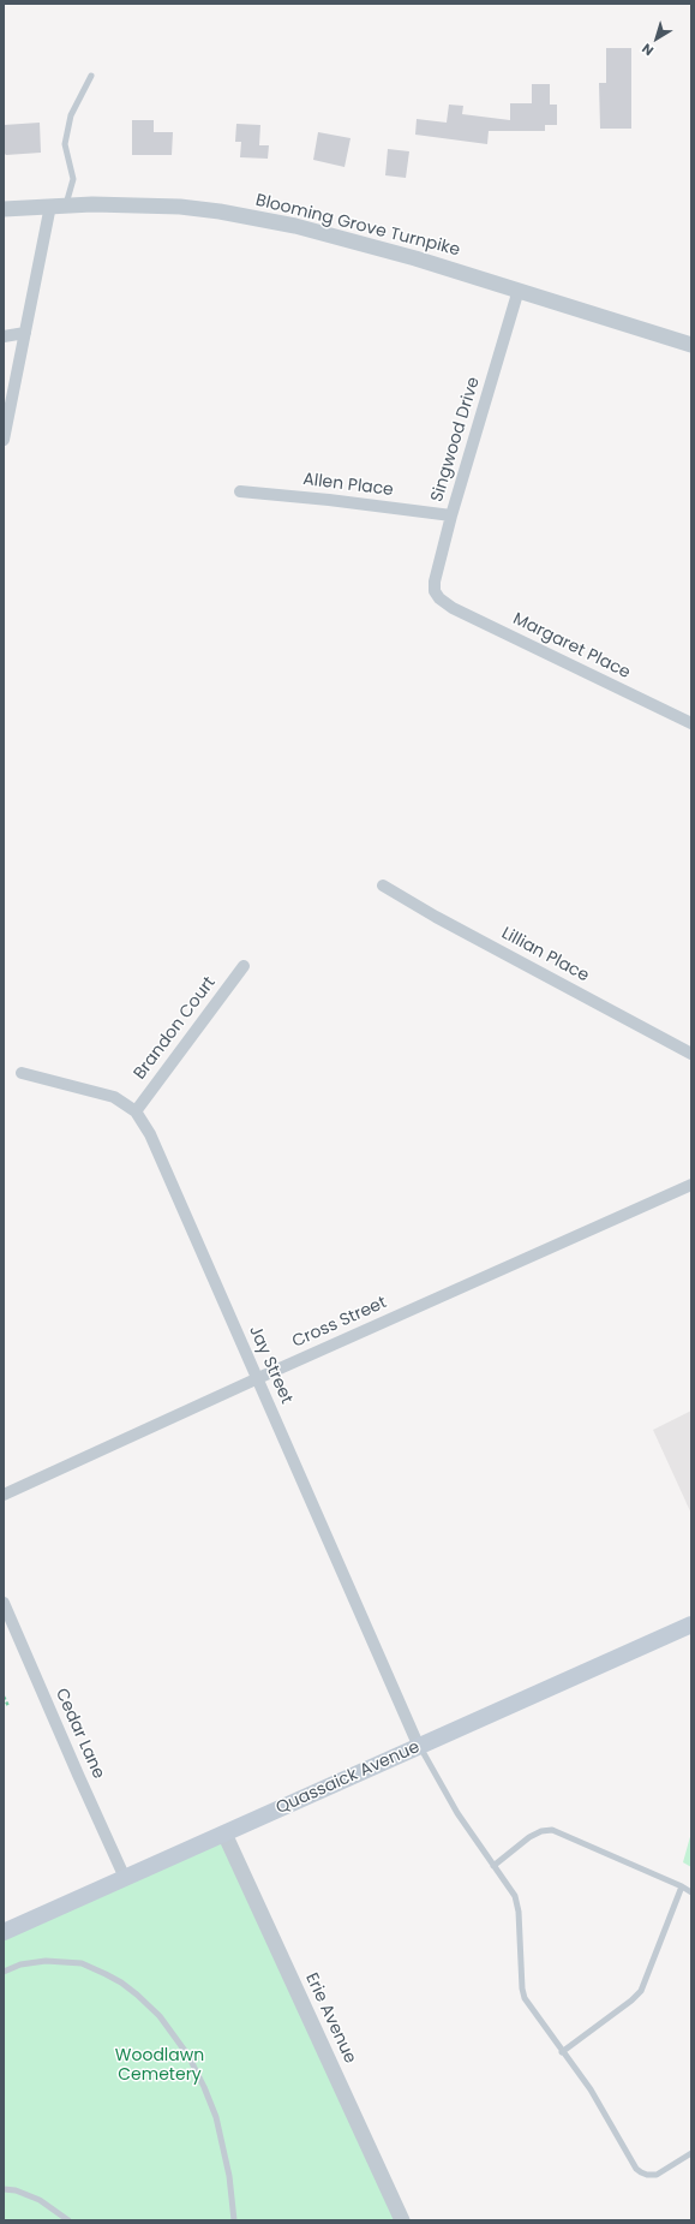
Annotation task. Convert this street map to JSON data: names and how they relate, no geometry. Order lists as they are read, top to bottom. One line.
{"streets":{"main road":["Quassaick Avenue"],"street":["Blooming Grove Turnpike","Singwood Drive","Allen Place","Margaret Place","Lillian Place","Brandon Court","Cross Street","Jay Street","Cedar Lane","Erie Avenue"]},"crossings":[["Blooming Grove Turnpike","Singwood Drive"],["Singwood Drive","Allen Place"],["Singwood Drive","Margaret Place"],["Brandon Court","Jay Street"],["Cross Street","Jay Street"],["Jay Street","Quassaick Avenue"],["Cedar Lane","Quassaick Avenue"],["Quassaick Avenue","Erie Avenue"]],"parks":["Woodlawn Cemetery"],"north":"bottom left"}
